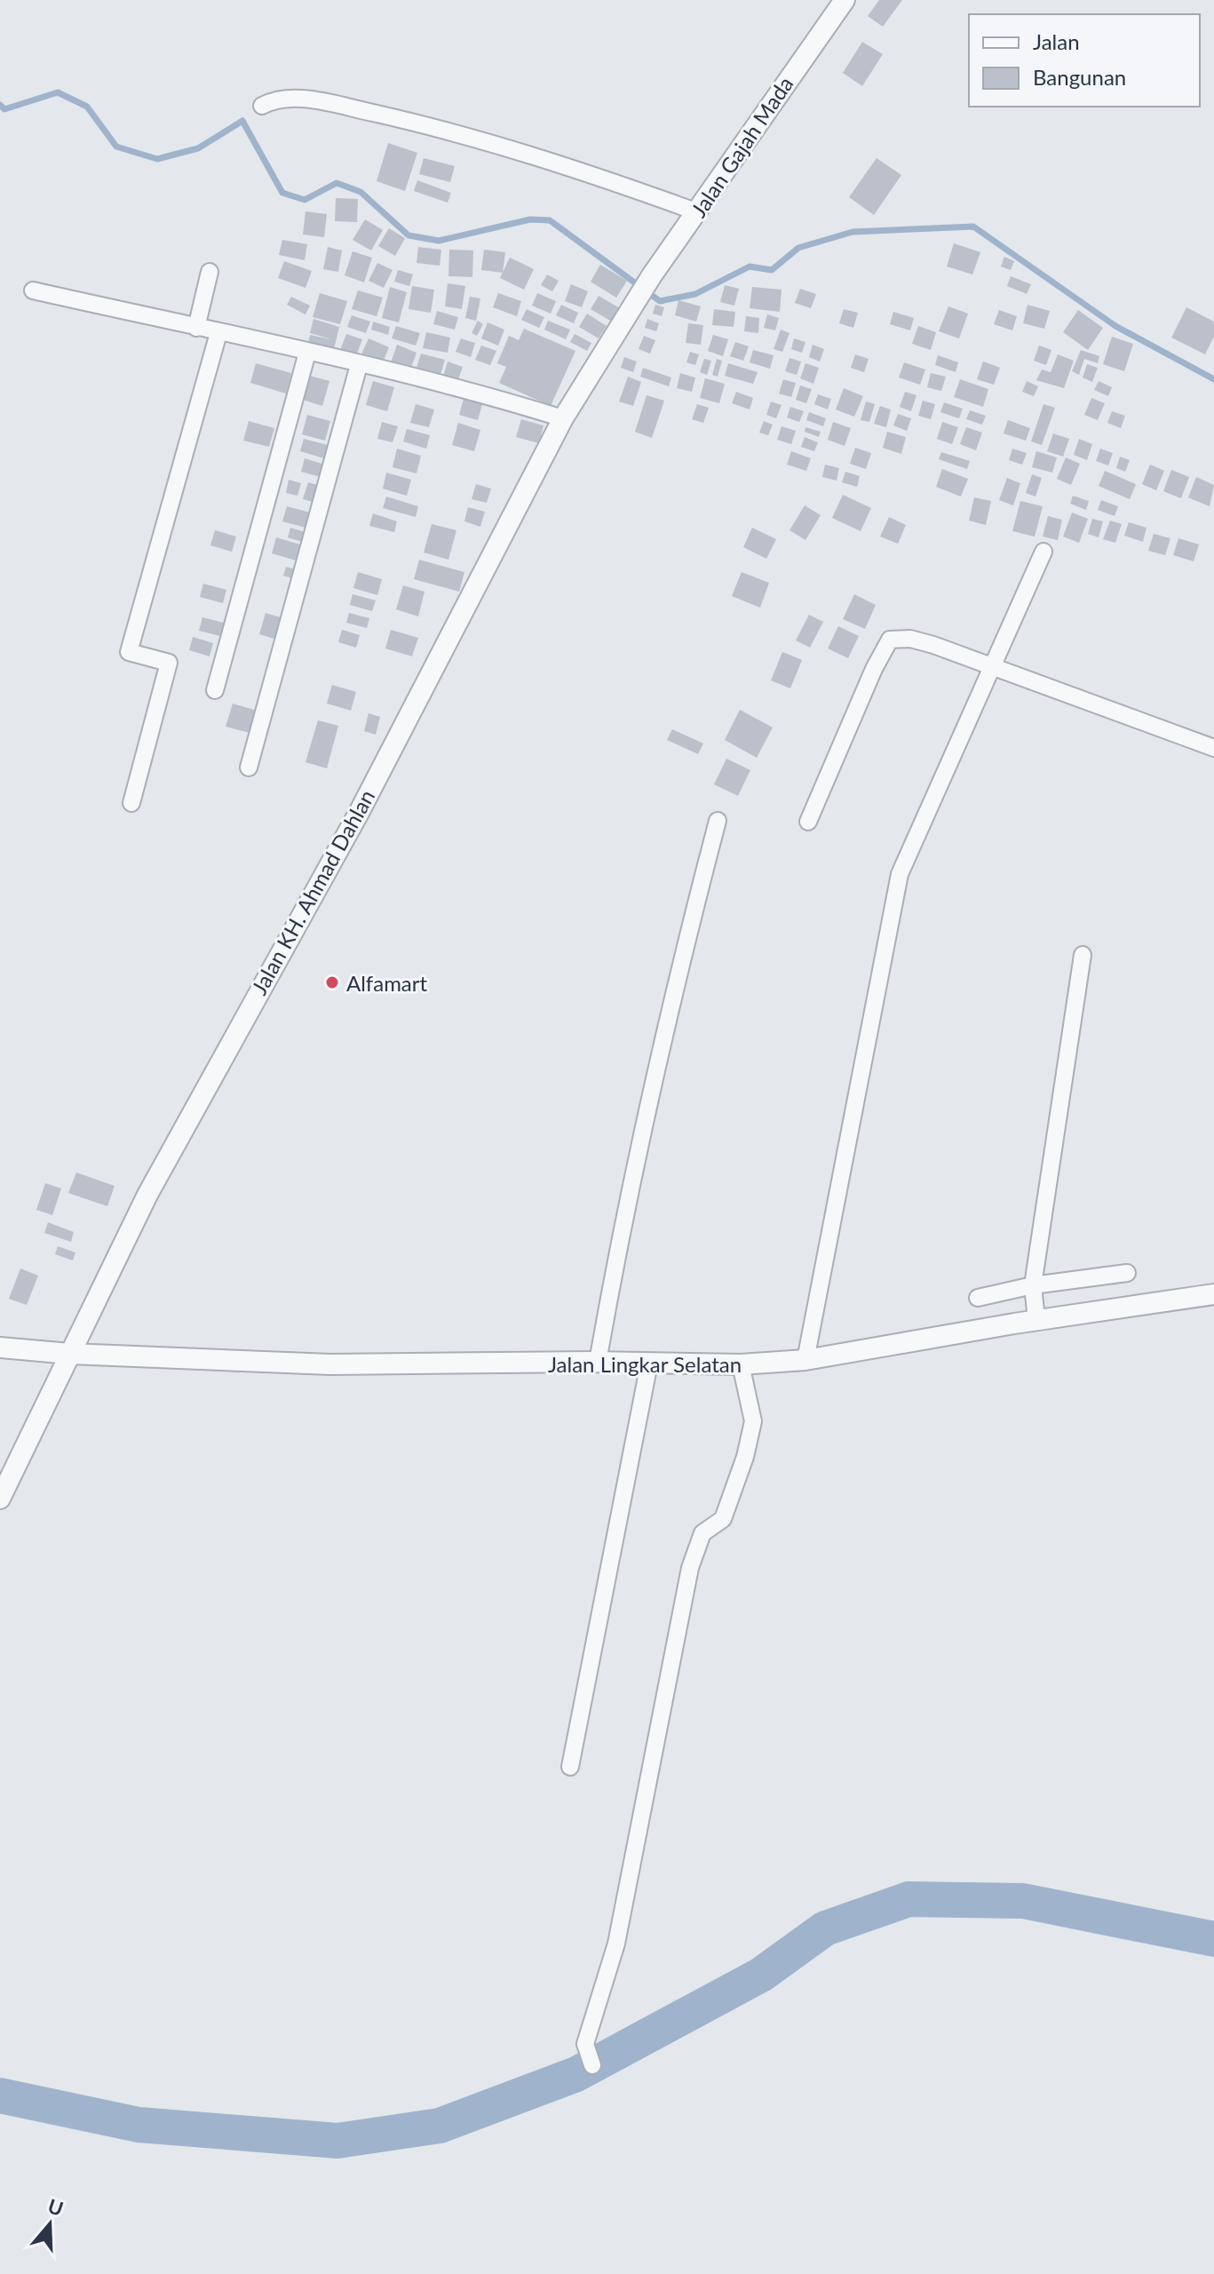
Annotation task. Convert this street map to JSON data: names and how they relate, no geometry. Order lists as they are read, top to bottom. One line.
{"streets":{"street":["Jalan Gajah Mada","Jalan KH. Ahmad Dahlan","Jalan Lingkar Selatan"]},"crossings":[["Jalan Gajah Mada","Jalan KH. Ahmad Dahlan"],["Jalan KH. Ahmad Dahlan","Jalan Lingkar Selatan"]],"places":["Alfamart"],"legend":["Jalan","Bangunan"],"north":"top"}
